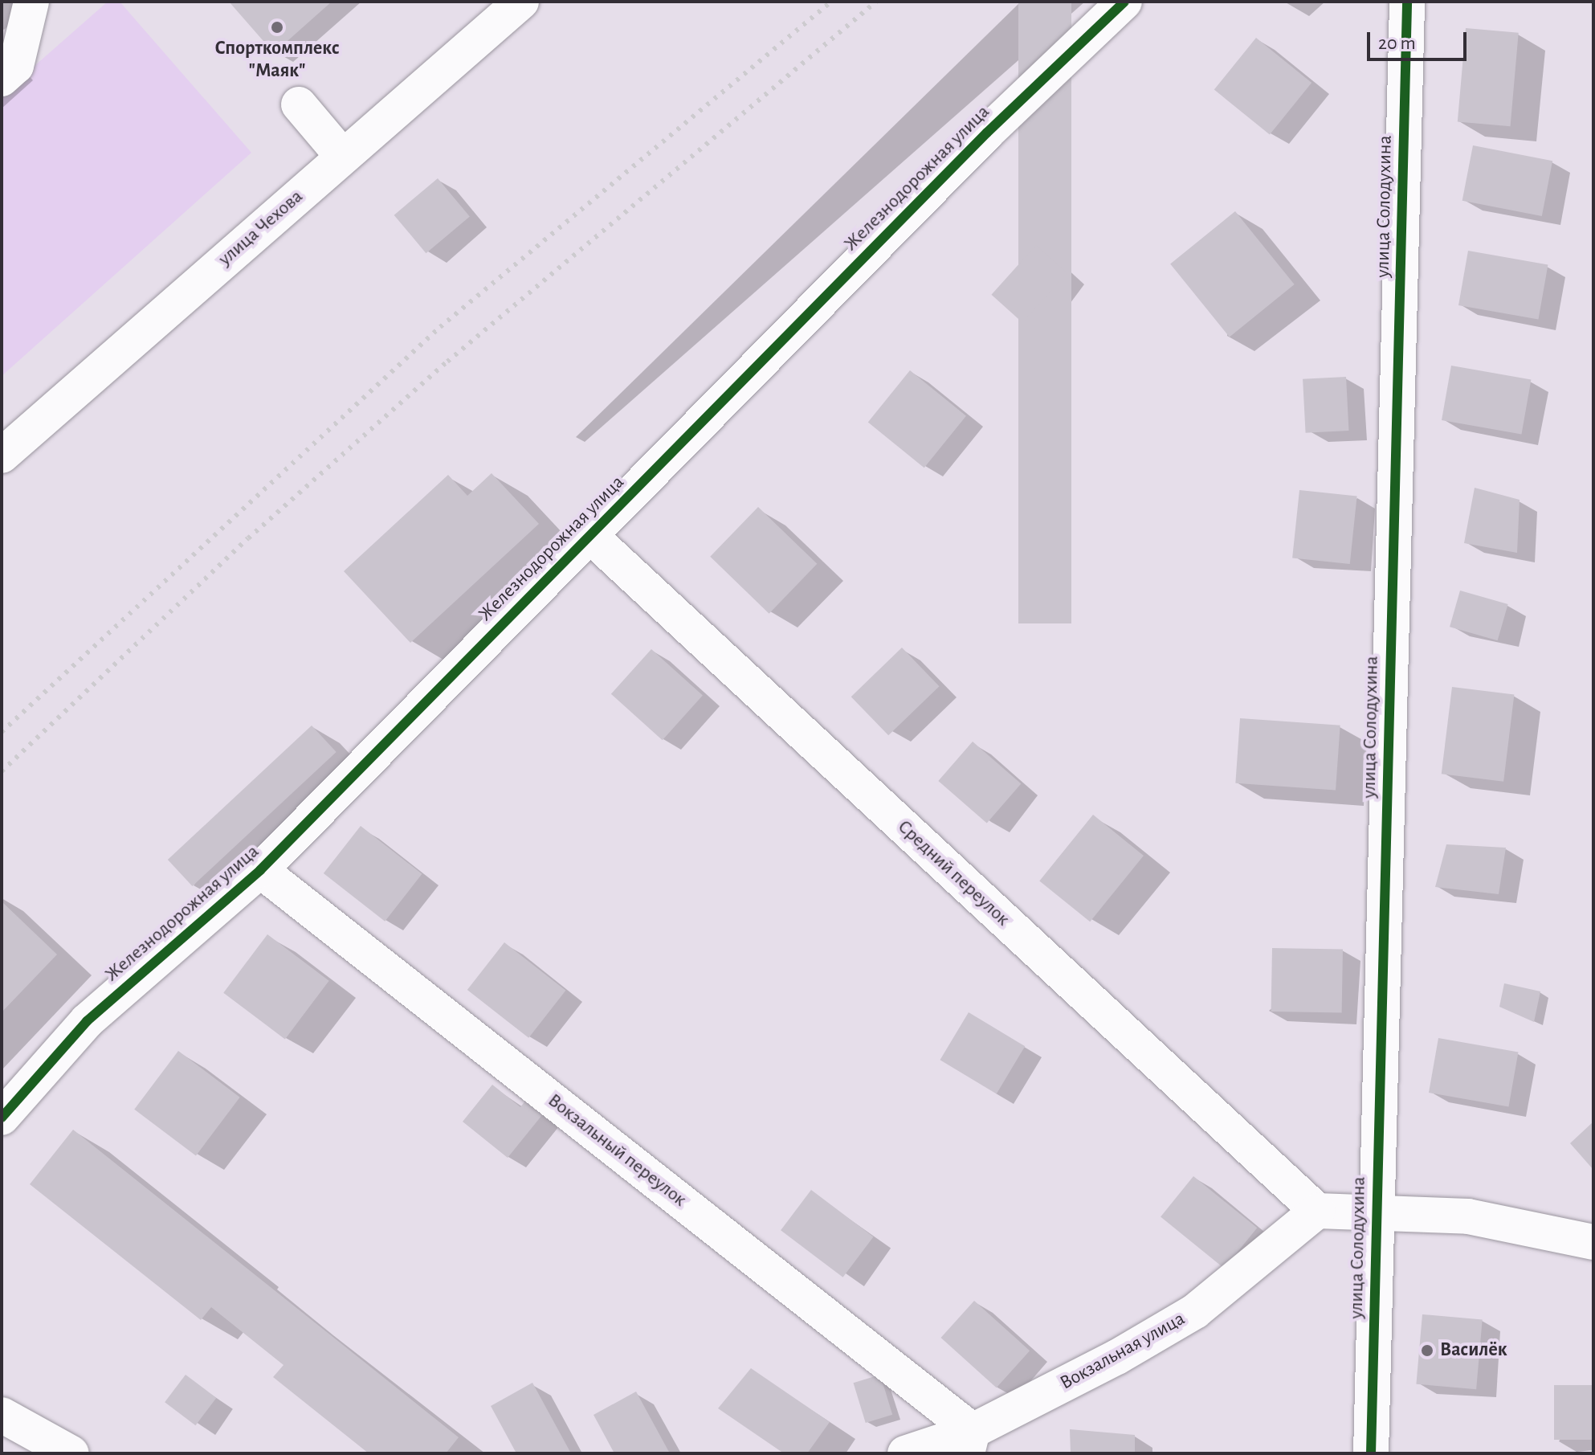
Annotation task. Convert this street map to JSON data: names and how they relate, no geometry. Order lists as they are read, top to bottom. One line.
{"streets":{"street":["Железнодорожная улица","улица Солодухина","улица Чехова","Средний переулок","Вокзальный переулок","Вокзальная улица"]},"crossings":[["Железнодорожная улица","Средний переулок"],["Железнодорожная улица","Вокзальный переулок"],["Средний переулок","Вокзальная улица"],["Вокзальный переулок","Вокзальная улица"]],"places":["Спорткомплекс \"Маяк\"","Василёк"],"scale_bar":"20 m"}
